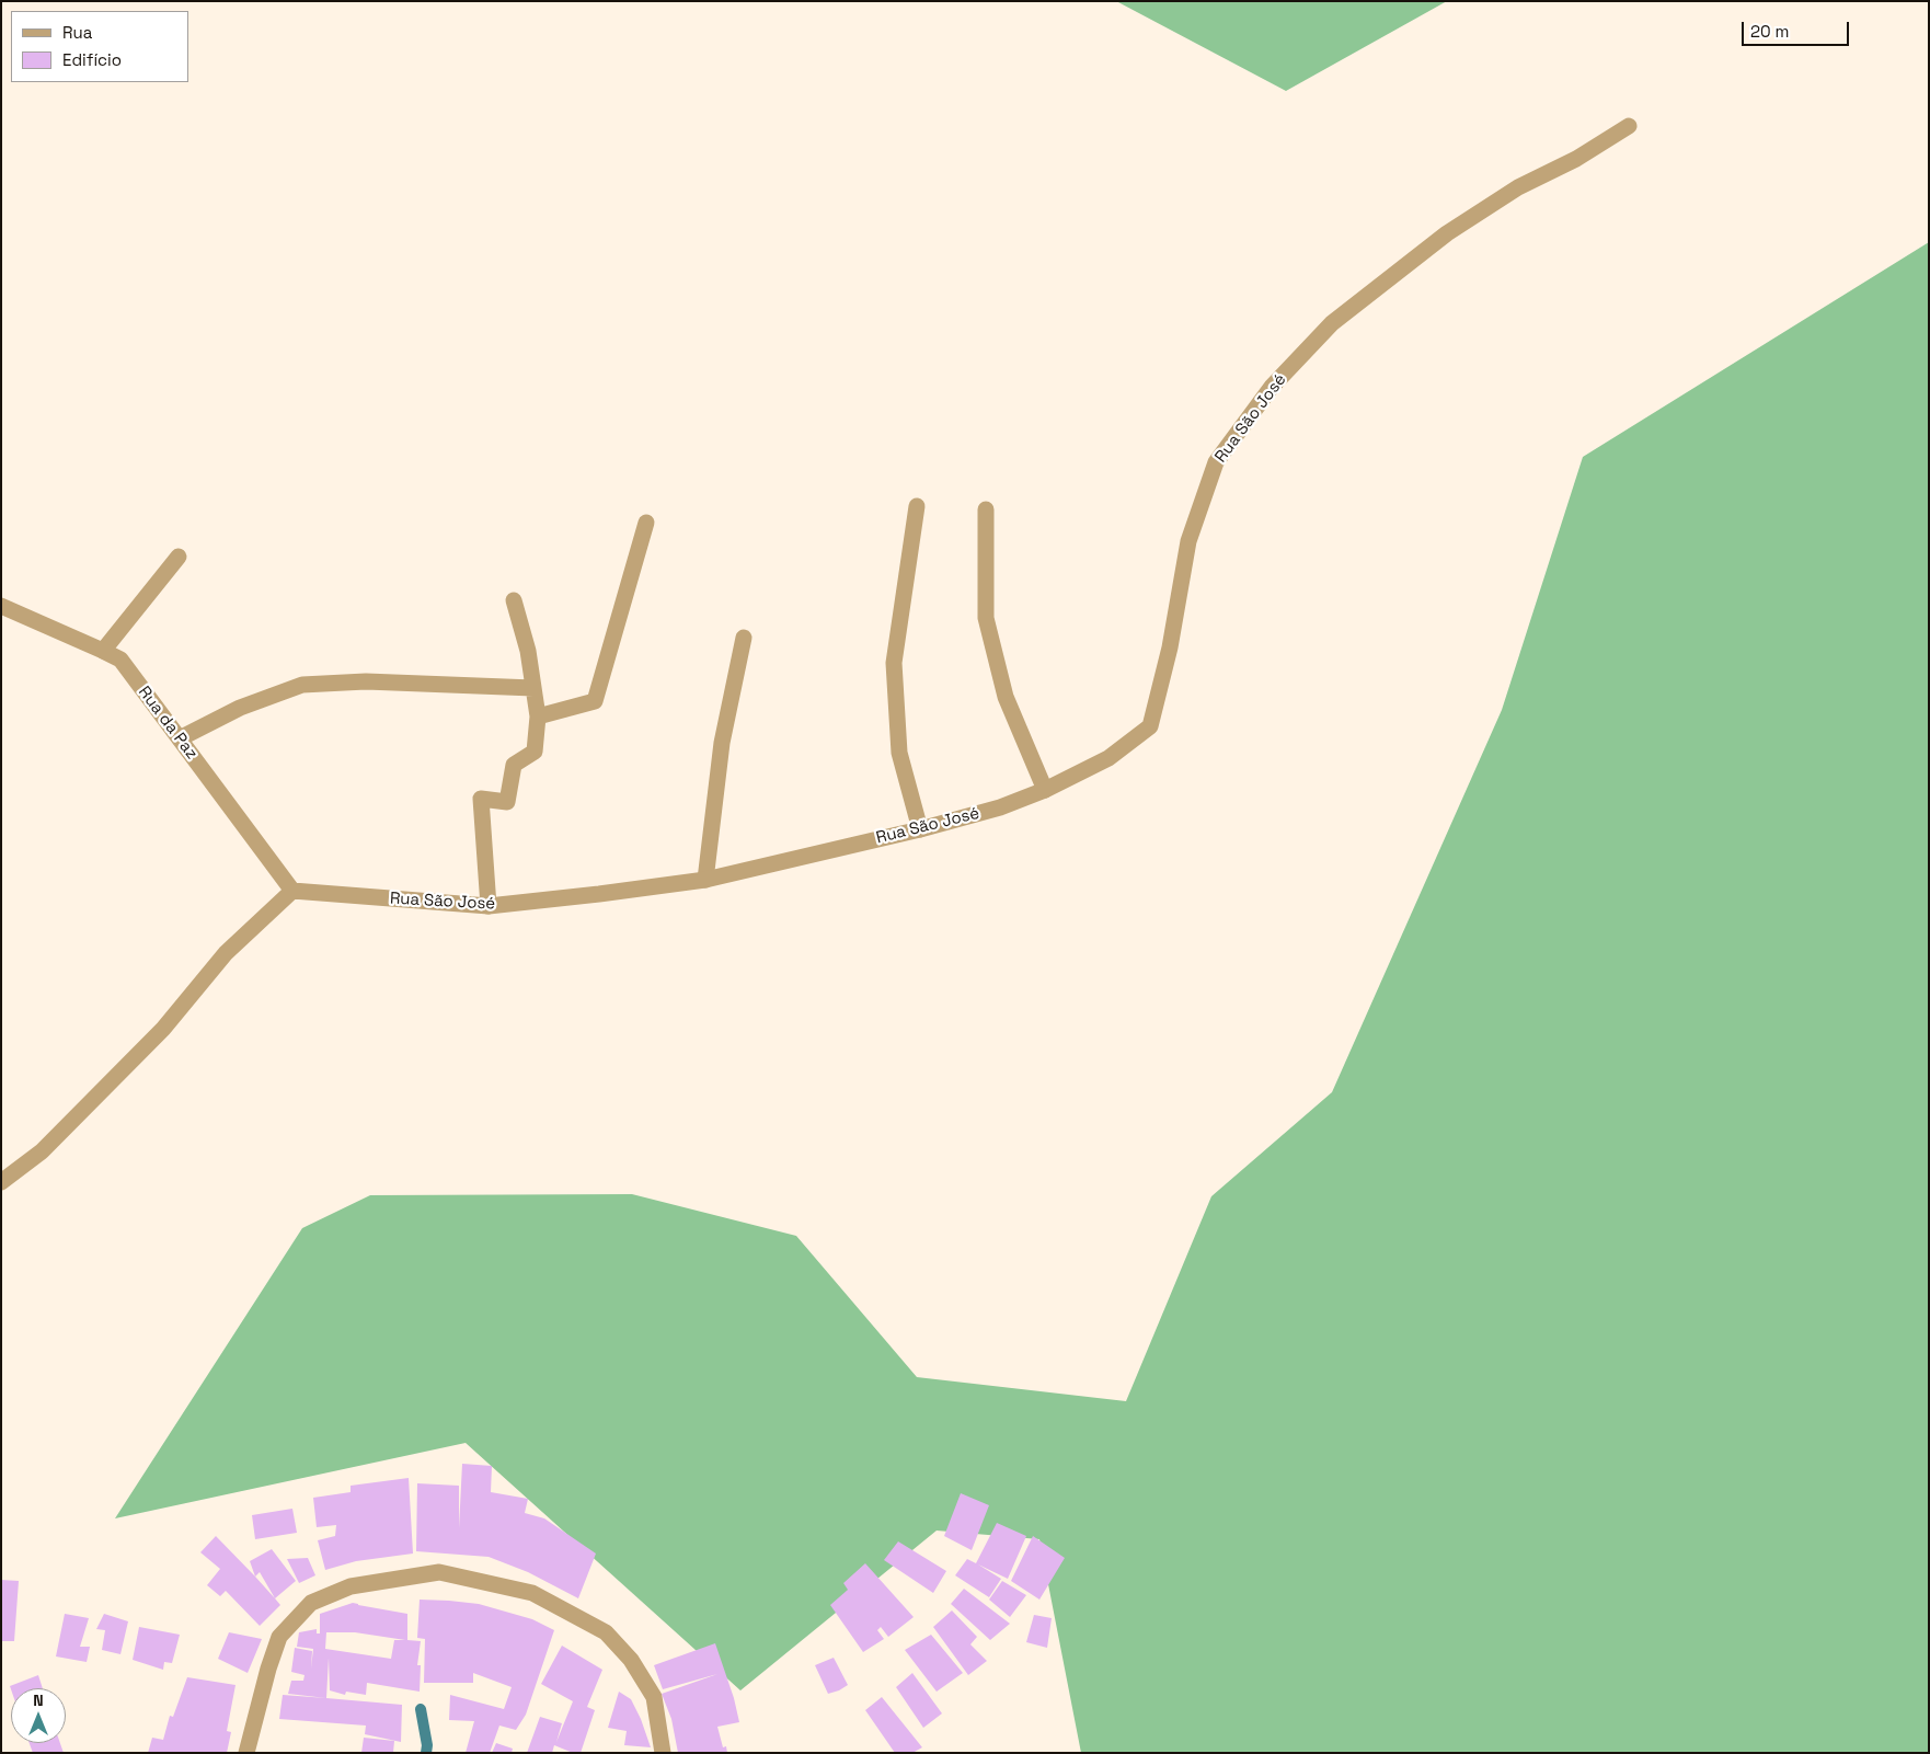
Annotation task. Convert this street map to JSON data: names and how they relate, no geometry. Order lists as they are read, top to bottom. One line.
{"streets":{"street":["Rua São José","Rua da Paz"]},"crossings":[["Rua São José","Rua da Paz"]],"legend":["Rua","Edifício"],"scale_bar":"20 m","north":"top"}
